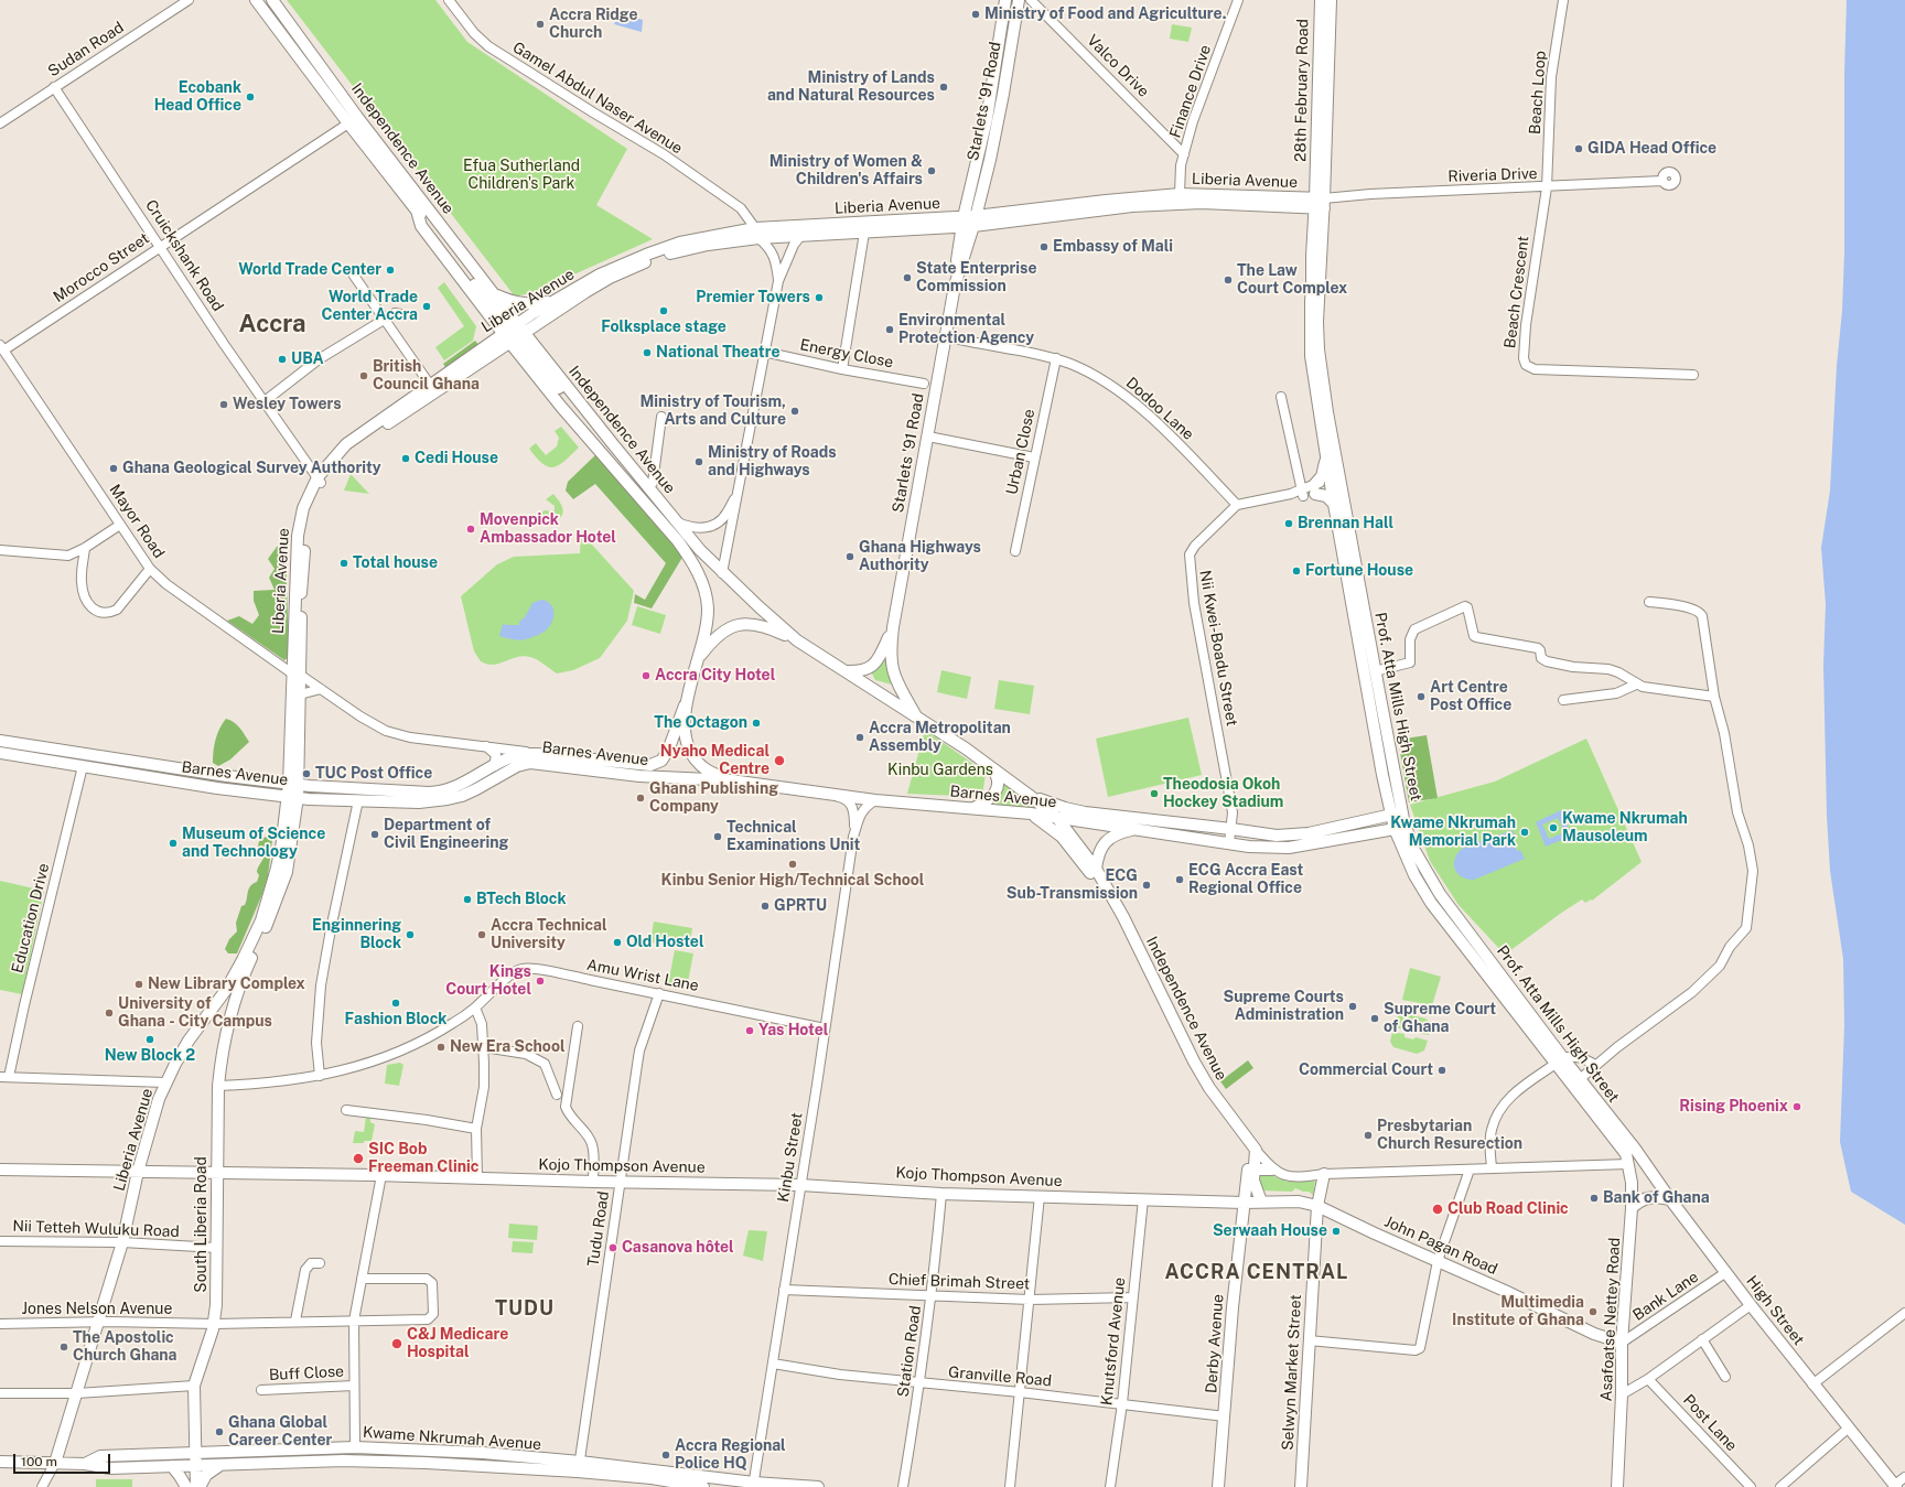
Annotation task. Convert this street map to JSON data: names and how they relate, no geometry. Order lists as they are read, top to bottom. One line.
{"streets":{"main road":["28th February Road","Starlets '91 Road","Independence Avenue","Liberia Avenue","Prof. Atta Mills High Street","Barnes Avenue","Kojo Thompson Avenue","South Liberia Road","John Pagan Road","High Street","Asafoatse Nettey Road","Derby Avenue","Selwyn Market Street","Kwame Nkrumah Avenue"],"street":["Sudan Road","Valco Drive","Finance Drive","Beach Loop","Gamel Abdul Naser Avenue","Riveria Drive","Cruickshank Road","Morocco Street","Beach Crescent","Energy Close","Dodoo Lane","Urban Close","Mayor Road","Nii Kwei-Boadu Street","Education Drive","Amu Wrist Lane","Kinbu Street","Nii Tetteh Wuluku Road","Tudu Road","Chief Brimah Street","Bank Lane","Jones Nelson Avenue","Knutsford Avenue","Station Road","Buff Close","Granville Road","Post Lane"]},"crossings":[["Sudan Road","Cruickshank Road"],["Valco Drive","Finance Drive"],["28th February Road","Riveria Drive"],["28th February Road","Liberia Avenue"],["28th February Road","Prof. Atta Mills High Street"],["Finance Drive","Liberia Avenue"],["Beach Loop","Riveria Drive"],["Beach Loop","Beach Crescent"],["Gamel Abdul Naser Avenue","Liberia Avenue"],["Starlets '91 Road","Independence Avenue"],["Starlets '91 Road","Liberia Avenue"],["Starlets '91 Road","Dodoo Lane"],["Independence Avenue","Liberia Avenue"],["Independence Avenue","Morocco Street"],["Independence Avenue","Barnes Avenue"],["Riveria Drive","Liberia Avenue"],["Riveria Drive","Beach Crescent"],["Riveria Drive","Prof. Atta Mills High Street"],["Liberia Avenue","Cruickshank Road"],["Liberia Avenue","Mayor Road"],["Liberia Avenue","Prof. Atta Mills High Street"],["Liberia Avenue","Barnes Avenue"],["Liberia Avenue","Kojo Thompson Avenue"],["Liberia Avenue","South Liberia Road"],["Liberia Avenue","Nii Tetteh Wuluku Road"],["Liberia Avenue","Jones Nelson Avenue"],["Liberia Avenue","Kwame Nkrumah Avenue"],["Cruickshank Road","Morocco Street"],["Morocco Street","Mayor Road"],["Dodoo Lane","Urban Close"],["Dodoo Lane","Nii Kwei-Boadu Street"],["Mayor Road","Barnes Avenue"],["Nii Kwei-Boadu Street","Barnes Avenue"],["Prof. Atta Mills High Street","Barnes Avenue"],["Prof. Atta Mills High Street","High Street"],["Prof. Atta Mills High Street","Asafoatse Nettey Road"],["Barnes Avenue","Education Drive"],["Amu Wrist Lane","Kinbu Street"],["Amu Wrist Lane","South Liberia Road"],["Amu Wrist Lane","Tudu Road"],["Kinbu Street","Kojo Thompson Avenue"],["Kinbu Street","Chief Brimah Street"],["Kinbu Street","Granville Road"],["Kinbu Street","Kwame Nkrumah Avenue"],["Kojo Thompson Avenue","South Liberia Road"],["Kojo Thompson Avenue","Tudu Road"],["Kojo Thompson Avenue","John Pagan Road"],["Kojo Thompson Avenue","Knutsford Avenue"],["Kojo Thompson Avenue","Derby Avenue"],["Kojo Thompson Avenue","Station Road"],["South Liberia Road","Nii Tetteh Wuluku Road"],["South Liberia Road","Jones Nelson Avenue"],["South Liberia Road","Kwame Nkrumah Avenue"],["Tudu Road","Kwame Nkrumah Avenue"],["John Pagan Road","Bank Lane"],["John Pagan Road","Asafoatse Nettey Road"],["John Pagan Road","Derby Avenue"],["John Pagan Road","Selwyn Market Street"],["Chief Brimah Street","Knutsford Avenue"],["Chief Brimah Street","Station Road"],["Bank Lane","High Street"],["Bank Lane","Asafoatse Nettey Road"],["High Street","Asafoatse Nettey Road"],["Knutsford Avenue","Granville Road"],["Derby Avenue","Granville Road"],["Station Road","Granville Road"]],"districts":["Accra","ACCRA CENTRAL","TUDU"],"parks":["Efua Sutherland Children's Park","Kinbu Gardens"],"places":["Ministry of Food and Agriculture.","Accra Ridge Church","Ministry of Lands and Natural Resources","Ecobank Head Office","GIDA Head Office","Ministry of Women & Children's Affairs","Embassy of Mali","World Trade Center","State Enterprise Commission","The Law Court Complex","Premier Towers","World Trade Center Accra","Folksplace stage","Environmental Protection Agency","National Theatre","UBA","British Council Ghana","Wesley Towers","Ministry of Tourism, Arts and Culture","Cedi House","Ministry of Roads and Highways","Ghana Geological Survey Authority","Brennan Hall","Movenpick Ambassador Hotel","Ghana Highways Authority","Total house","Fortune House","Accra City Hotel","Art Centre Post Office","The Octagon","Accra Metropolitan Assembly","Nyaho Medical Centre","TUC Post Office","Theodosia Okoh Hockey Stadium","Ghana Publishing Company","Kwame Nkrumah Mausoleum","Kwame Nkrumah Memorial Park","Department of Civil Engineering","Technical Examinations Unit","Museum of Science and Technology","Kinbu Senior High/Technical School","ECG Accra East Regional Office","ECG Sub-Transmission","BTech Block","GPRTU","Enginnering Block","Accra Technical University","Old Hostel","Kings Court Hotel","New Library Complex","Fashion Block","Supreme Courts Administration","University of Ghana - City Campus","Supreme Court of Ghana","Yas Hotel","New Block 2","New Era School","Commercial Court","Rising Phoenix","Presbytarian Church Resurection","SIC Bob Freeman Clinic","Bank of Ghana","Club Road Clinic","Serwaah House","Casanova hôtel","Multimedia Institute of Ghana","C&J Medicare Hospital","The Apostolic Church Ghana","Ghana Global Career Center","Accra Regional Police HQ"],"scale_bar":"100 m"}
